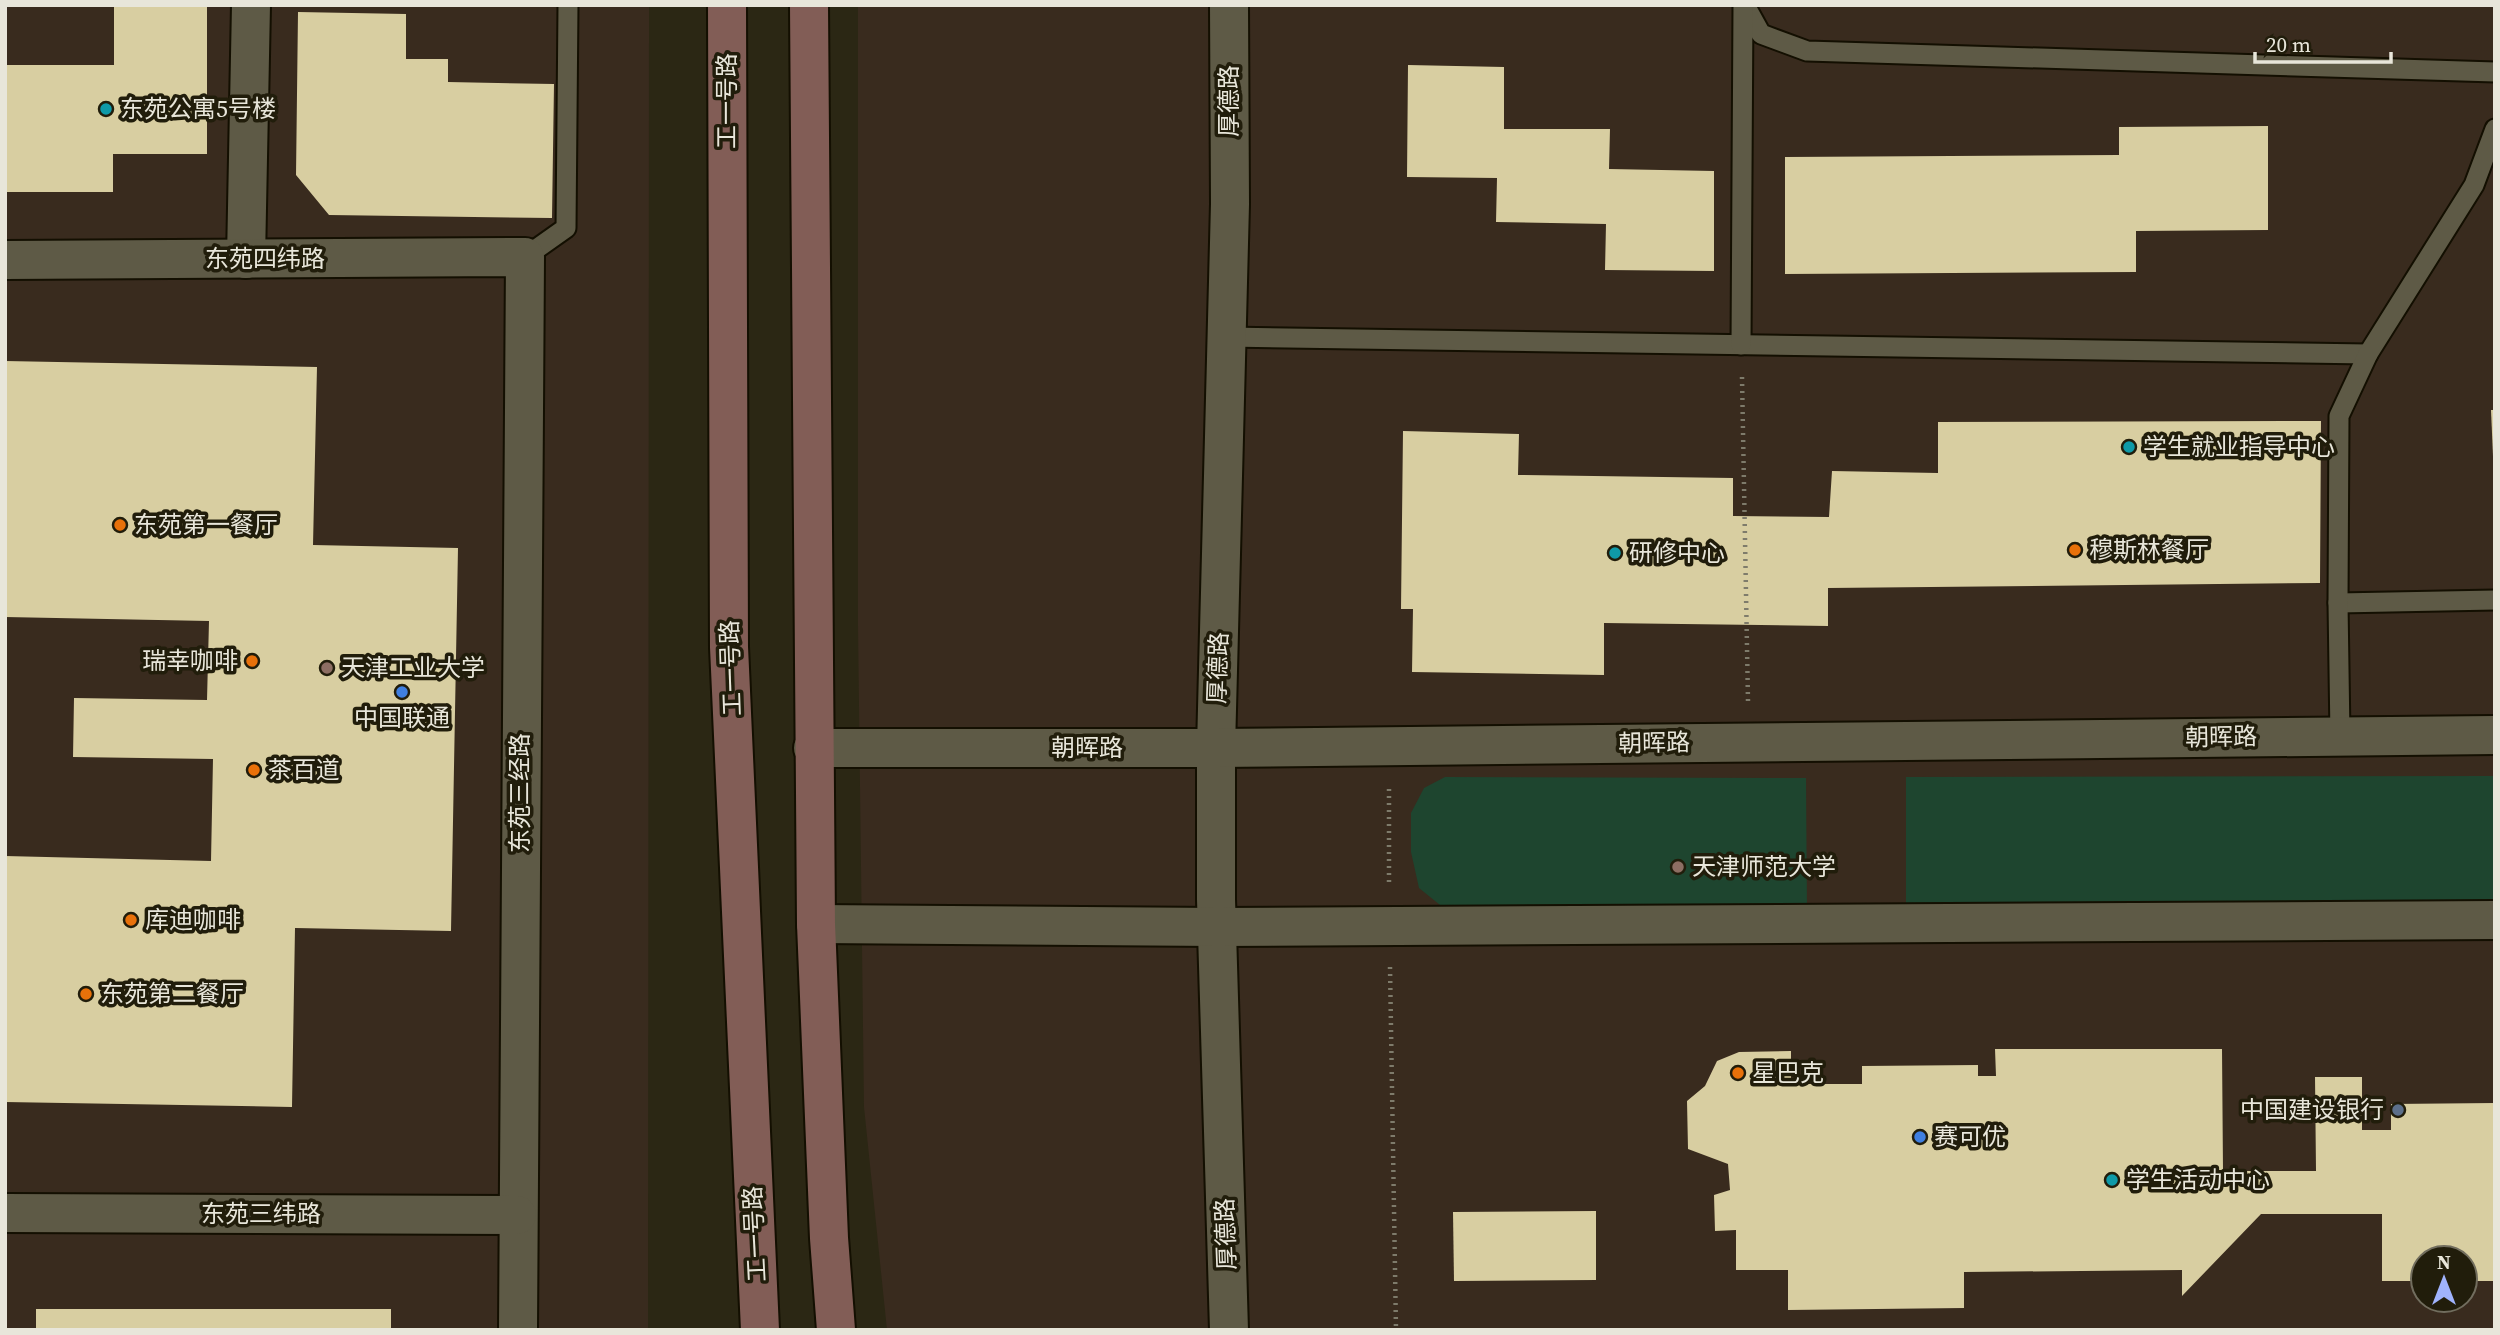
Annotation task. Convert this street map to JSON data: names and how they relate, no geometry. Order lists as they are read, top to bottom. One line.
{"streets":{"main road":["工一号路"],"street":["厚德路","东苑四纬路","朝晖路","东苑三经路","东苑三纬路"]},"crossings":[["厚德路","朝晖路"],["东苑四纬路","东苑三经路"],["东苑三经路","东苑三纬路"]],"places":["东苑公寓5号楼","学生就业指导中心","东苑第一餐厅","穆斯林餐厅","研修中心","瑞幸咖啡","天津工业大学","中国联通","茶百道","天津师范大学","库迪咖啡","东苑第二餐厅","星巴克","中国建设银行","赛可优","学生活动中心"],"scale_bar":"20 m","north":"top"}
